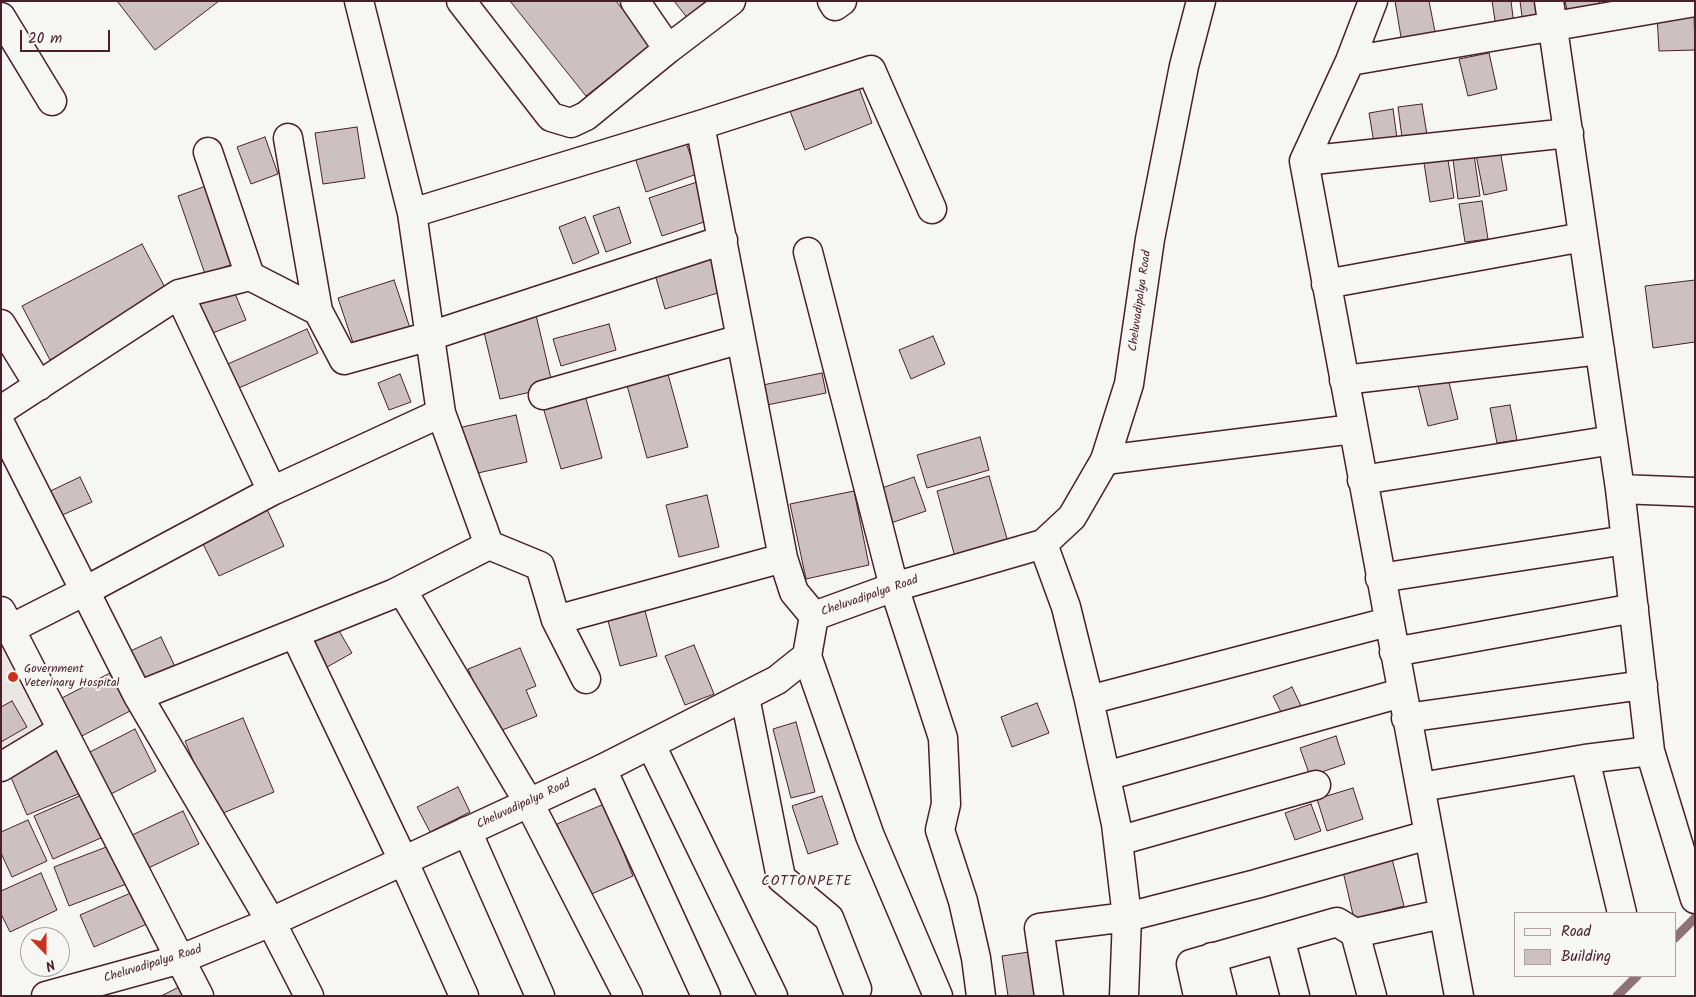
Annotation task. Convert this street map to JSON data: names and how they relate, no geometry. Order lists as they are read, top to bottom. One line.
{"streets":{"street":["Cheluvadipalya Road"]},"districts":["COTTONPETE"],"places":["Government Veterinary Hospital"],"legend":["Road","Building"],"scale_bar":"20 m","north":"bottom"}
